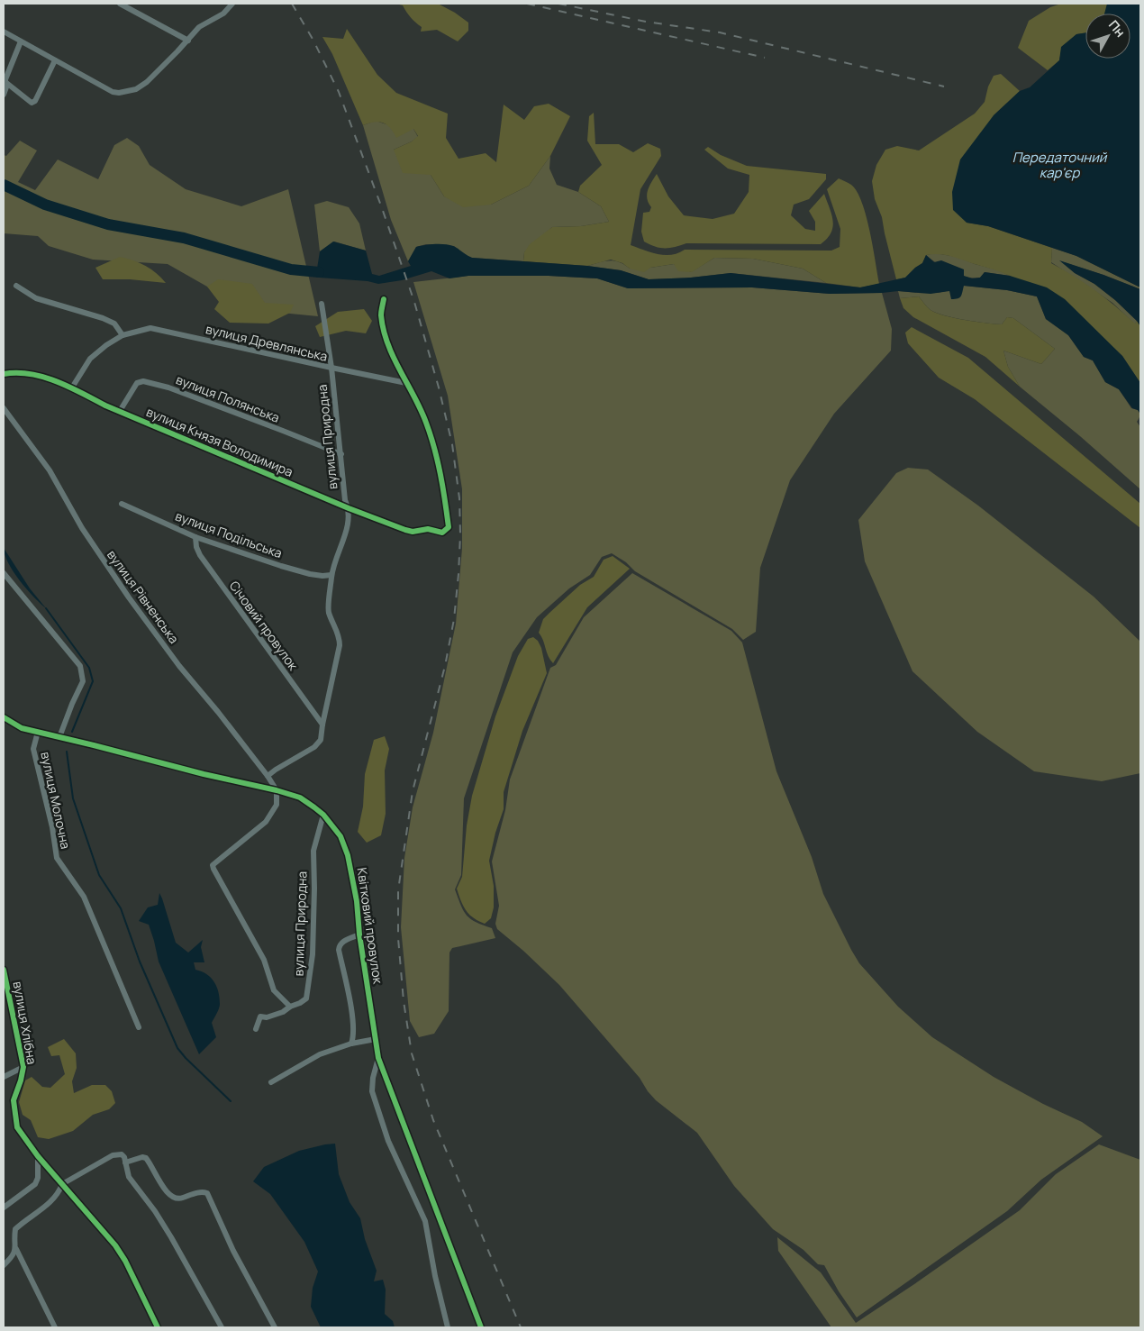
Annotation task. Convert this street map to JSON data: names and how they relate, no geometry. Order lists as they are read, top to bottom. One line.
{"streets":{"street":["вулиця Древлянська","вулиця Полянська","вулиця Природна","вулиця Князя Володимира","вулиця Подільська","вулиця Рівненська","Січовий провулок","вулиця Молочна","Квітковий провулок","вулиця Хлібна"]},"crossings":[["вулиця Древлянська","вулиця Природна"],["вулиця Древлянська","вулиця Князя Володимира"],["вулиця Полянська","вулиця Природна"],["вулиця Полянська","вулиця Князя Володимира"],["вулиця Природна","вулиця Князя Володимира"],["вулиця Природна","вулиця Подільська"],["вулиця Природна","вулиця Рівненська"],["вулиця Природна","Січовий провулок"],["вулиця Природна","Квітковий провулок"],["вулиця Подільська","Січовий провулок"],["вулиця Рівненська","Квітковий провулок"],["вулиця Молочна","Квітковий провулок"]],"water":["Передаточний кар'єр"],"north":"top right"}
